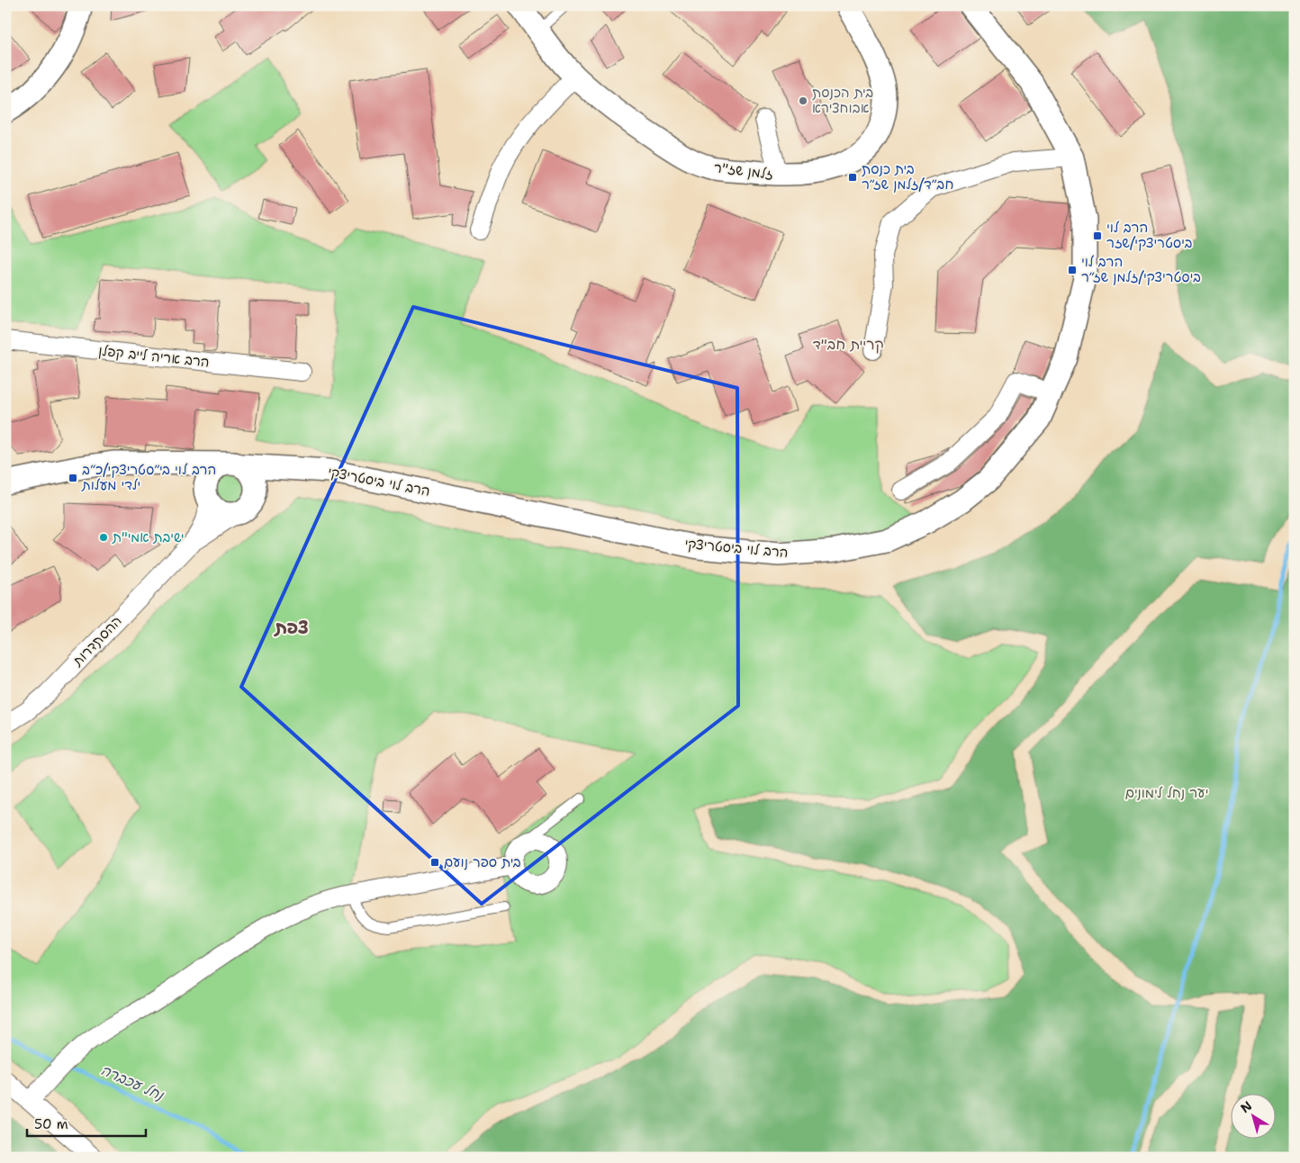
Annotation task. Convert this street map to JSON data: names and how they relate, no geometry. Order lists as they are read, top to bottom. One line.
{"streets":{"street":["זלמן שז\"ר","הרב אריה לייב קפלן","הרב לוי ביסטריצקי","ההסתדרות"]},"crossings":[["הרב לוי ביסטריצקי","ההסתדרות"]],"districts":["קריית חב\"ד","צפת"],"water":["נחל עכברה"],"parks":["יער נחל לימונים"],"places":{"other":["בית הכנסת אבוחצירא","ישיבת אמי\"ת"],"transit":["בית כנסת חב״ד/זלמן שז״ר","הרב לוי ביסטריצקי/שזר","הרב לוי ביסטריצקי/זלמן שז״ר","הרב לוי בי״סטריצקי/כ״ב ילדי מעלות","בית ספר נועם"]},"scale_bar":"50 m","north":"top left"}
